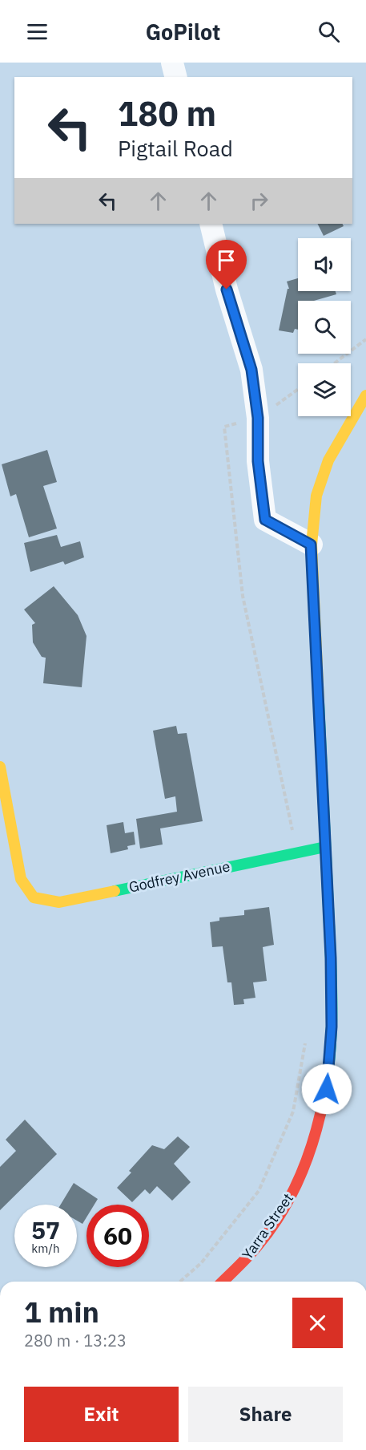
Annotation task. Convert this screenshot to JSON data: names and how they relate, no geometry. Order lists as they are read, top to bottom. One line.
{"streets":{"main road":["Godfrey Avenue","Yarra Street"]},"crossings":[["Godfrey Avenue","Yarra Street"]],"page":{"header":"GoPilot","turn":["180 m","Pigtail Road"],"speed":"57 km/h","limit":"60","heading":["1 min","280 m · 13:23"],"buttons":["Exit","Share"]}}
